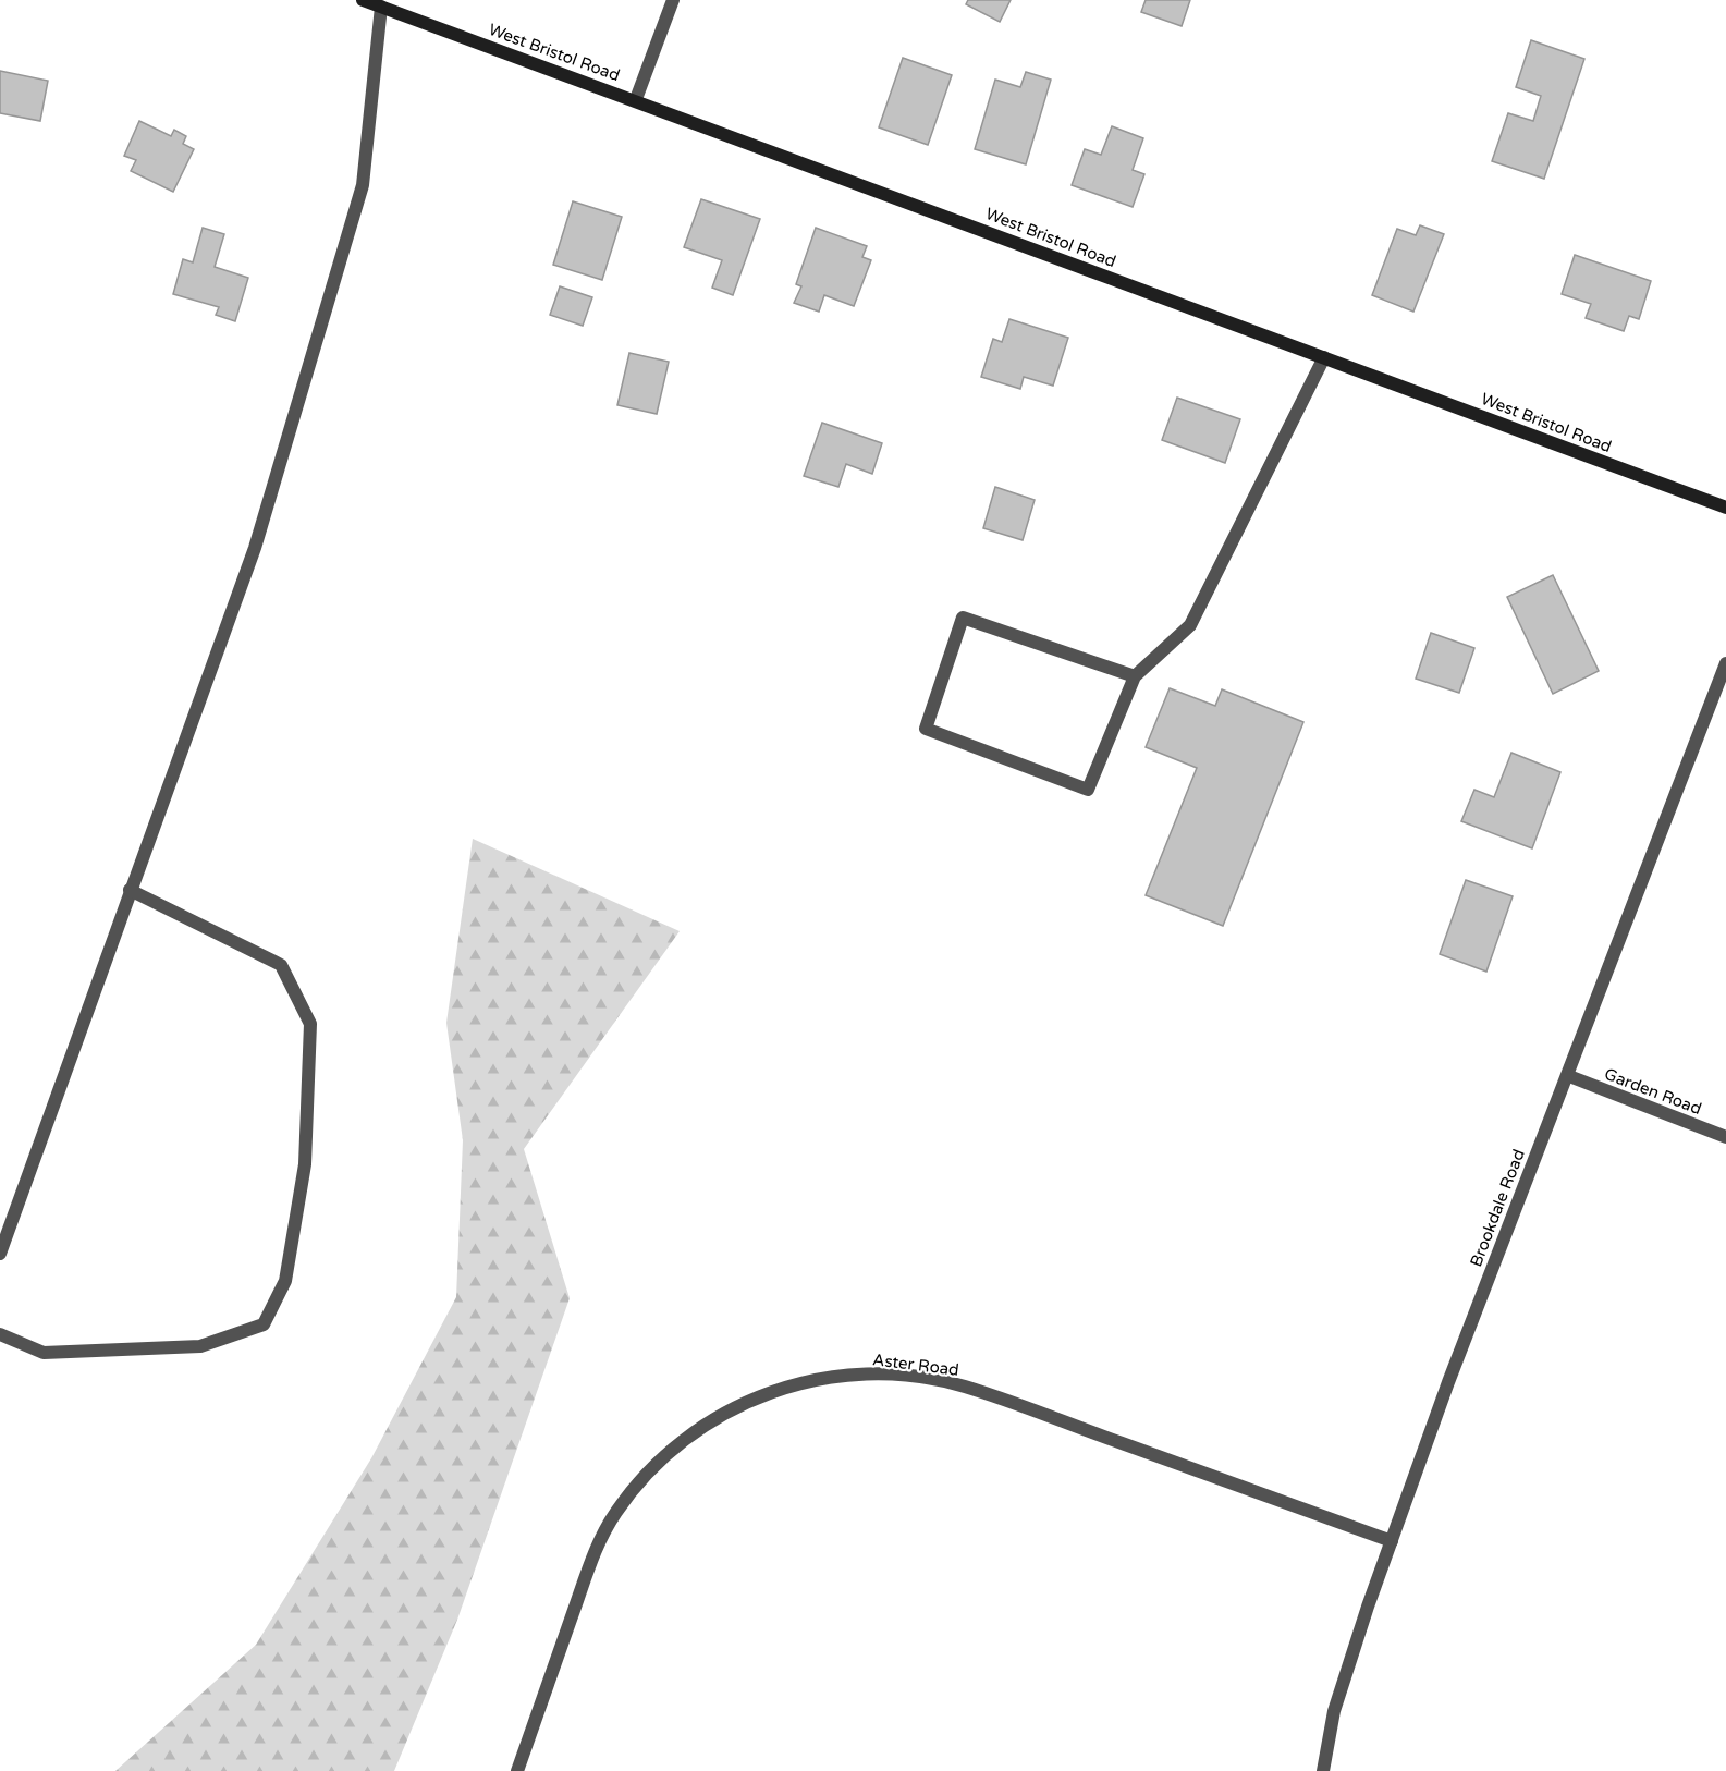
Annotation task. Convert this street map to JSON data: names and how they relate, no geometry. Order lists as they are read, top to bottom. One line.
{"streets":{"main road":["West Bristol Road"],"street":["Garden Road","Brookdale Road","Aster Road"]},"crossings":[["Garden Road","Brookdale Road"],["Brookdale Road","Aster Road"]]}
